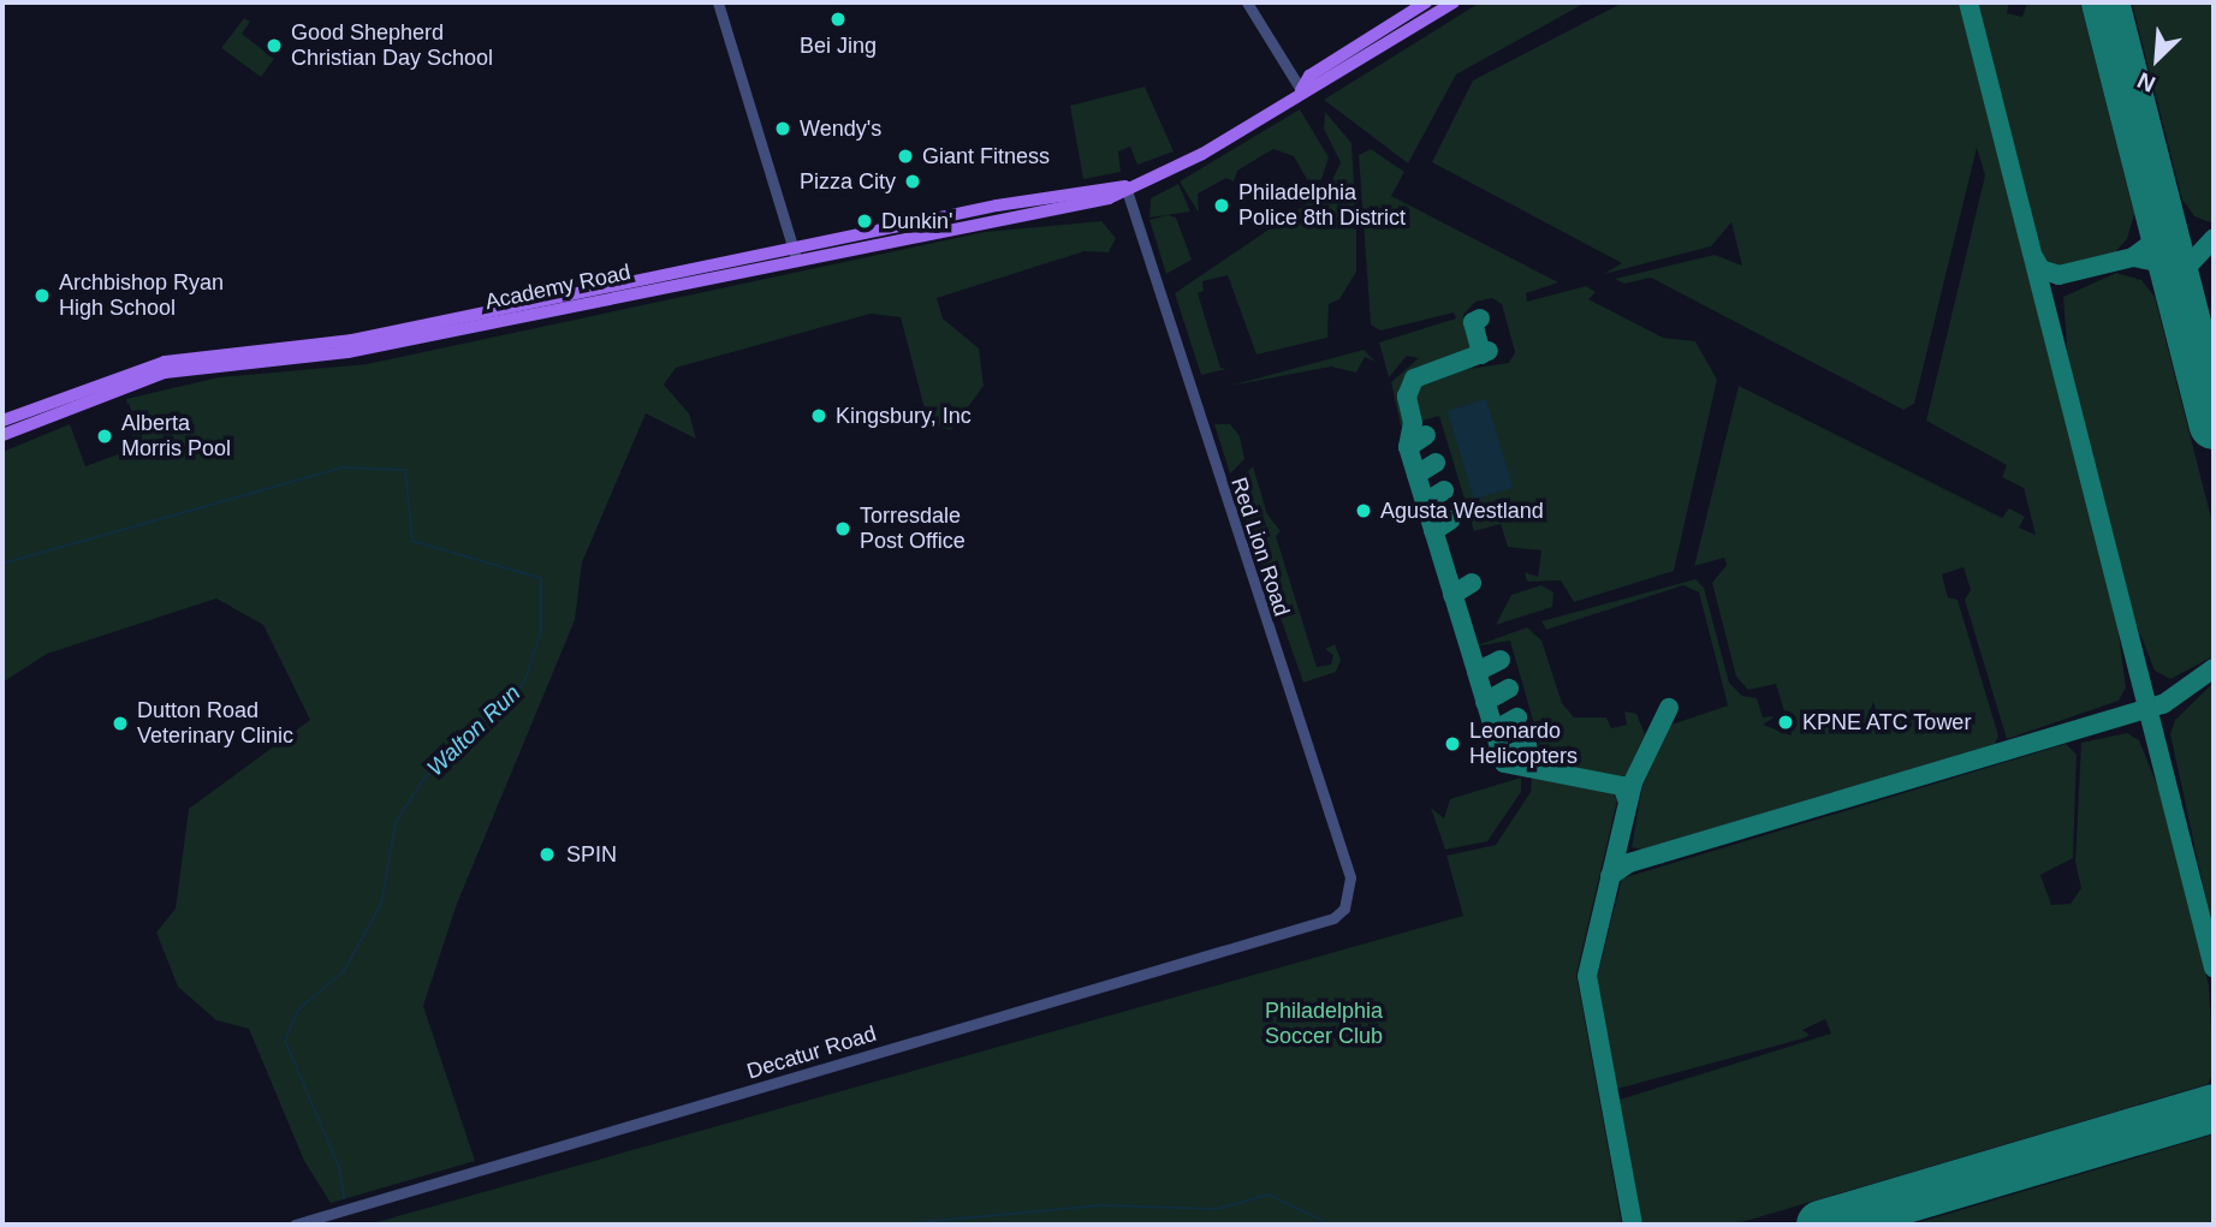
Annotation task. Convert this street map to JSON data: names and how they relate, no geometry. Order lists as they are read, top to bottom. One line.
{"streets":{"main road":["Academy Road"],"street":["Red Lion Road","Decatur Road"]},"crossings":[["Academy Road","Red Lion Road"],["Red Lion Road","Decatur Road"]],"water":["Walton Run"],"parks":["Philadelphia Soccer Club"],"places":["Bei Jing","Good Shepherd Christian Day School","Wendy's","Giant Fitness","Pizza City","Philadelphia Police 8th District","Dunkin'","Archbishop Ryan High School","Kingsbury, Inc","Alberta Morris Pool","Agusta Westland","Torresdale Post Office","KPNE ATC Tower","Dutton Road Veterinary Clinic","Leonardo Helicopters","SPIN"],"north":"bottom left"}
